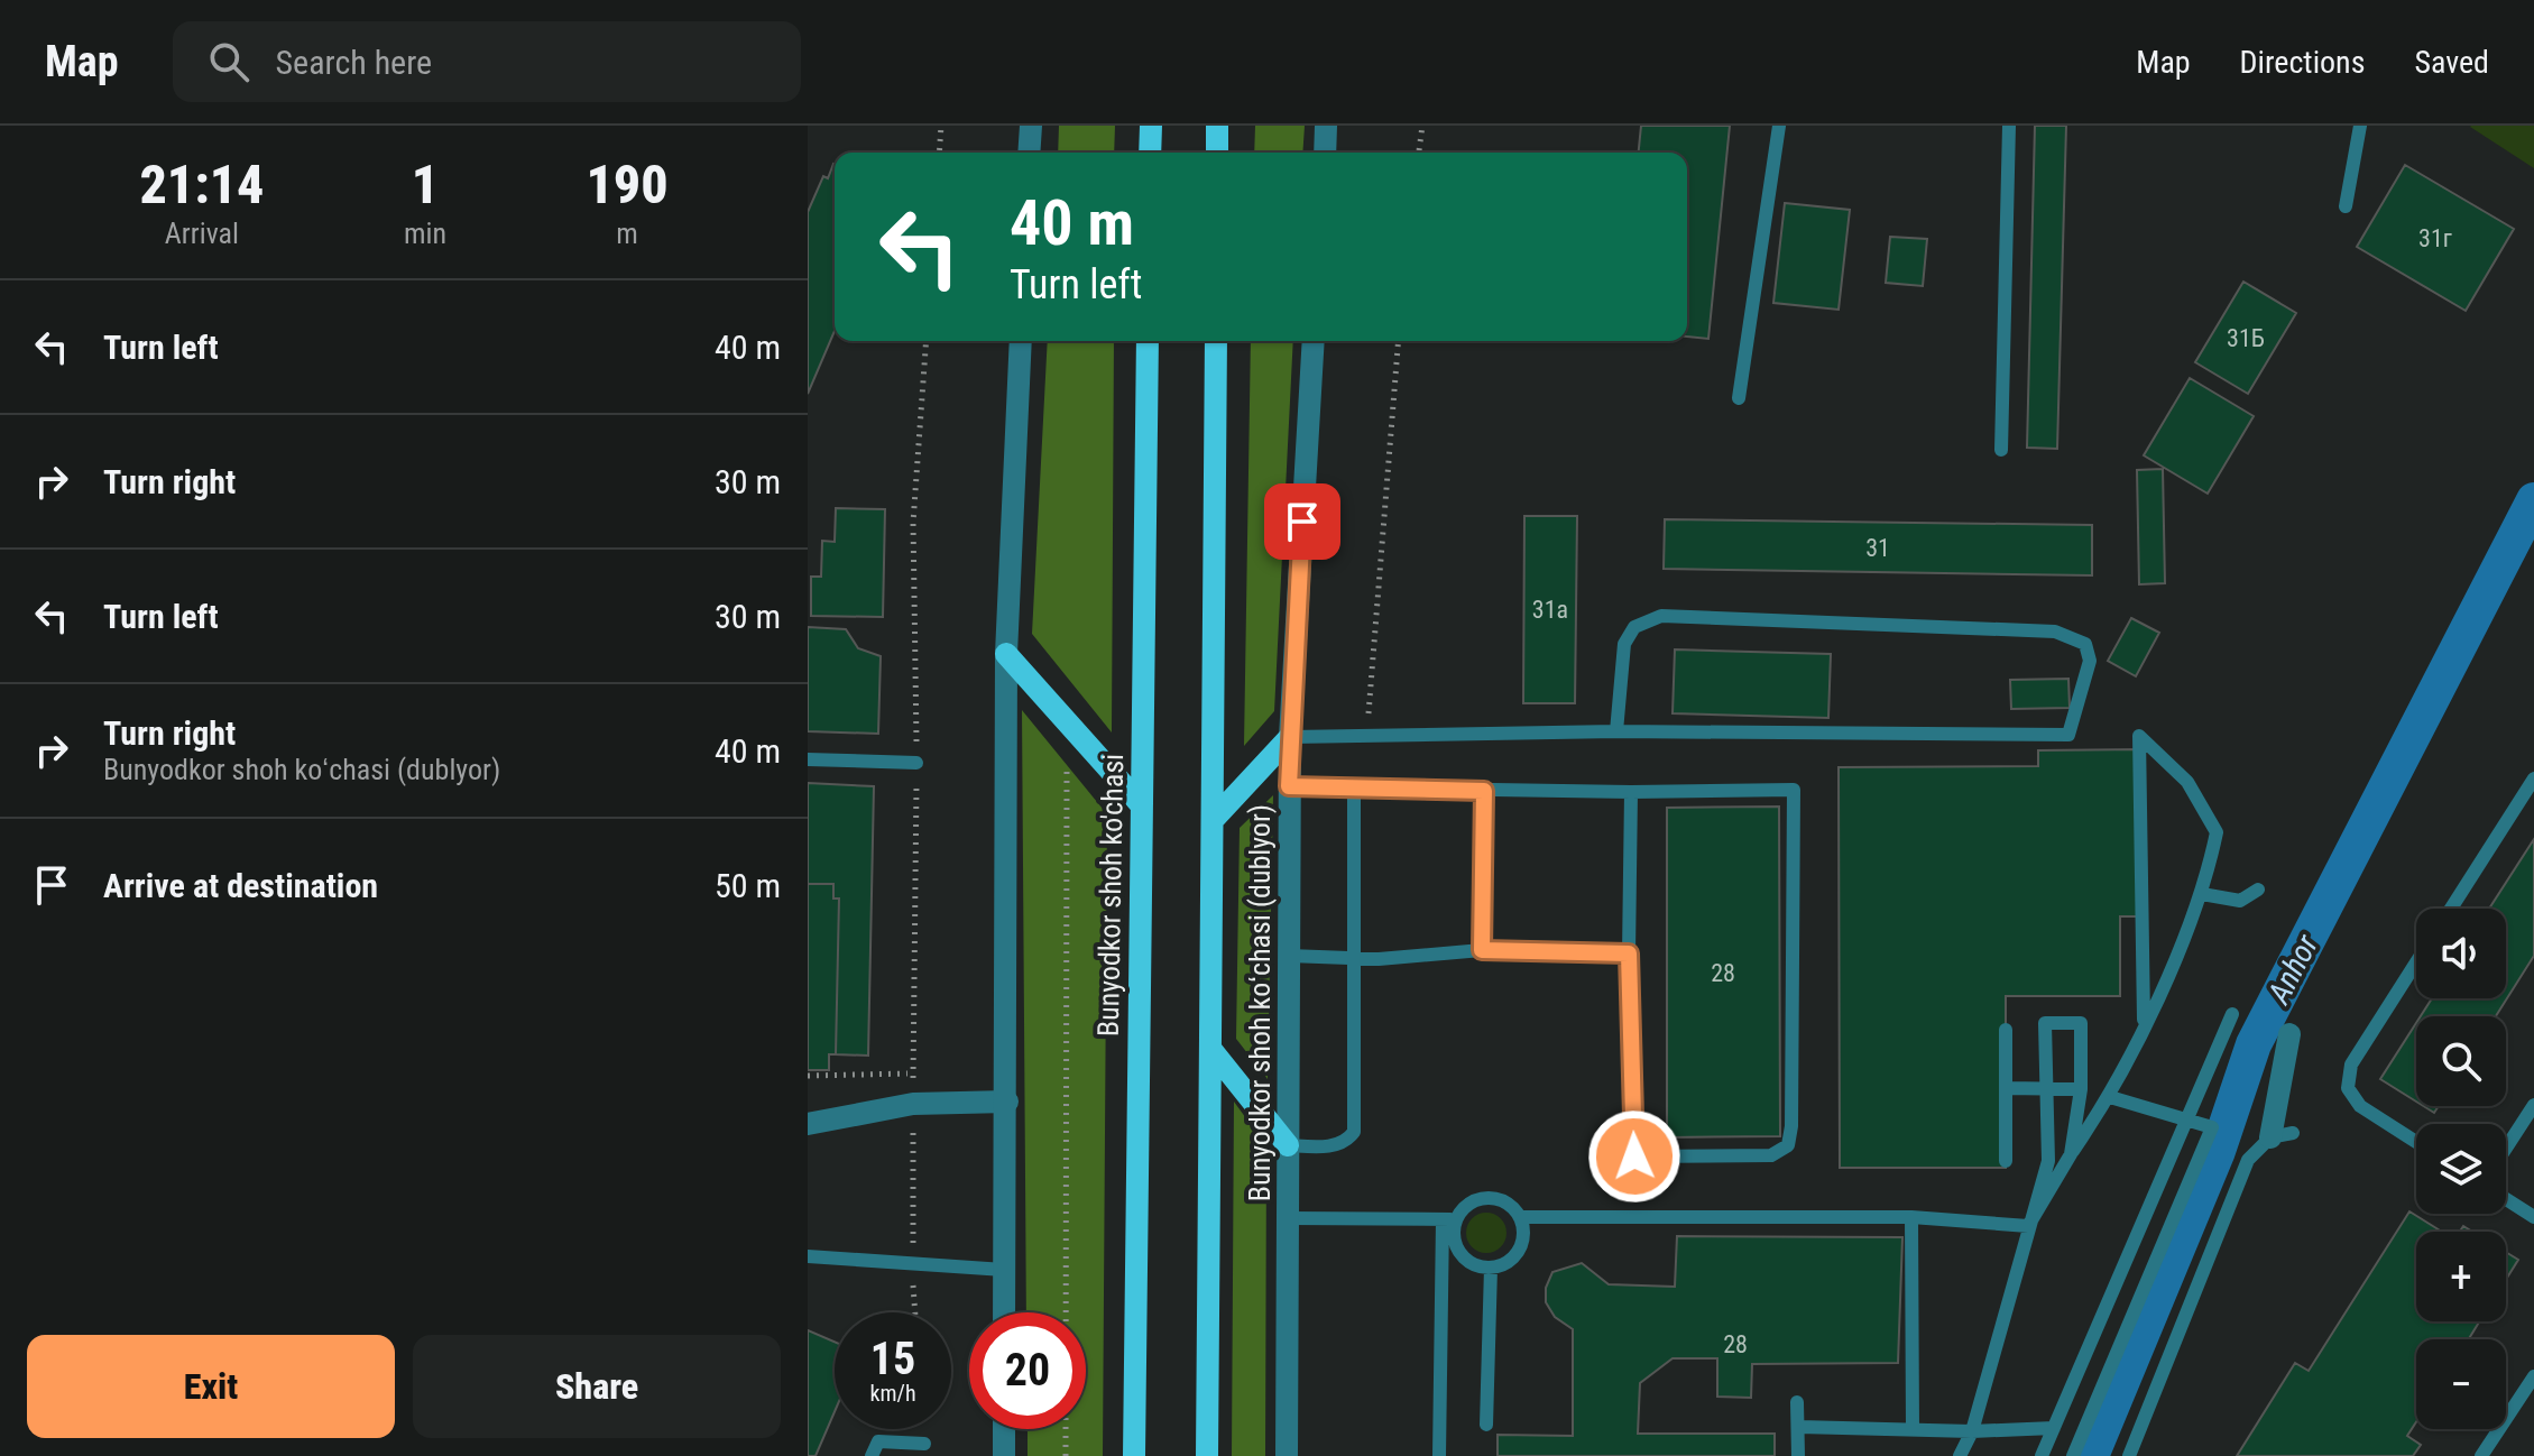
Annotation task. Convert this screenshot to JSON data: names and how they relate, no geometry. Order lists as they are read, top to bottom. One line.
{"streets":{"main road":["Bunyodkor shoh ko'chasi"],"street":["Bunyodkor shoh koʻchasi (dublyor)"]},"water":["Anhor"],"house_numbers":["31г","31Б","31","31а","28","28"],"page":{"header":"Map","search":"Search here","nav":["Map","Directions","Saved"],"eta":["21:14","Arrival","1","min","190","m"],"turn":["40 m","Turn left"],"list":[{"name":"Turn left","value":"40 m"},{"name":"Turn right","value":"30 m"},{"name":"Turn left","value":"30 m"},{"name":"Turn right","note":"Bunyodkor shoh koʻchasi (dublyor)","value":"40 m"},{"name":"Arrive at destination","value":"50 m"}],"map_buttons":["+","−"],"speed":"15 km/h","limit":"20","buttons":["Exit","Share"]}}
